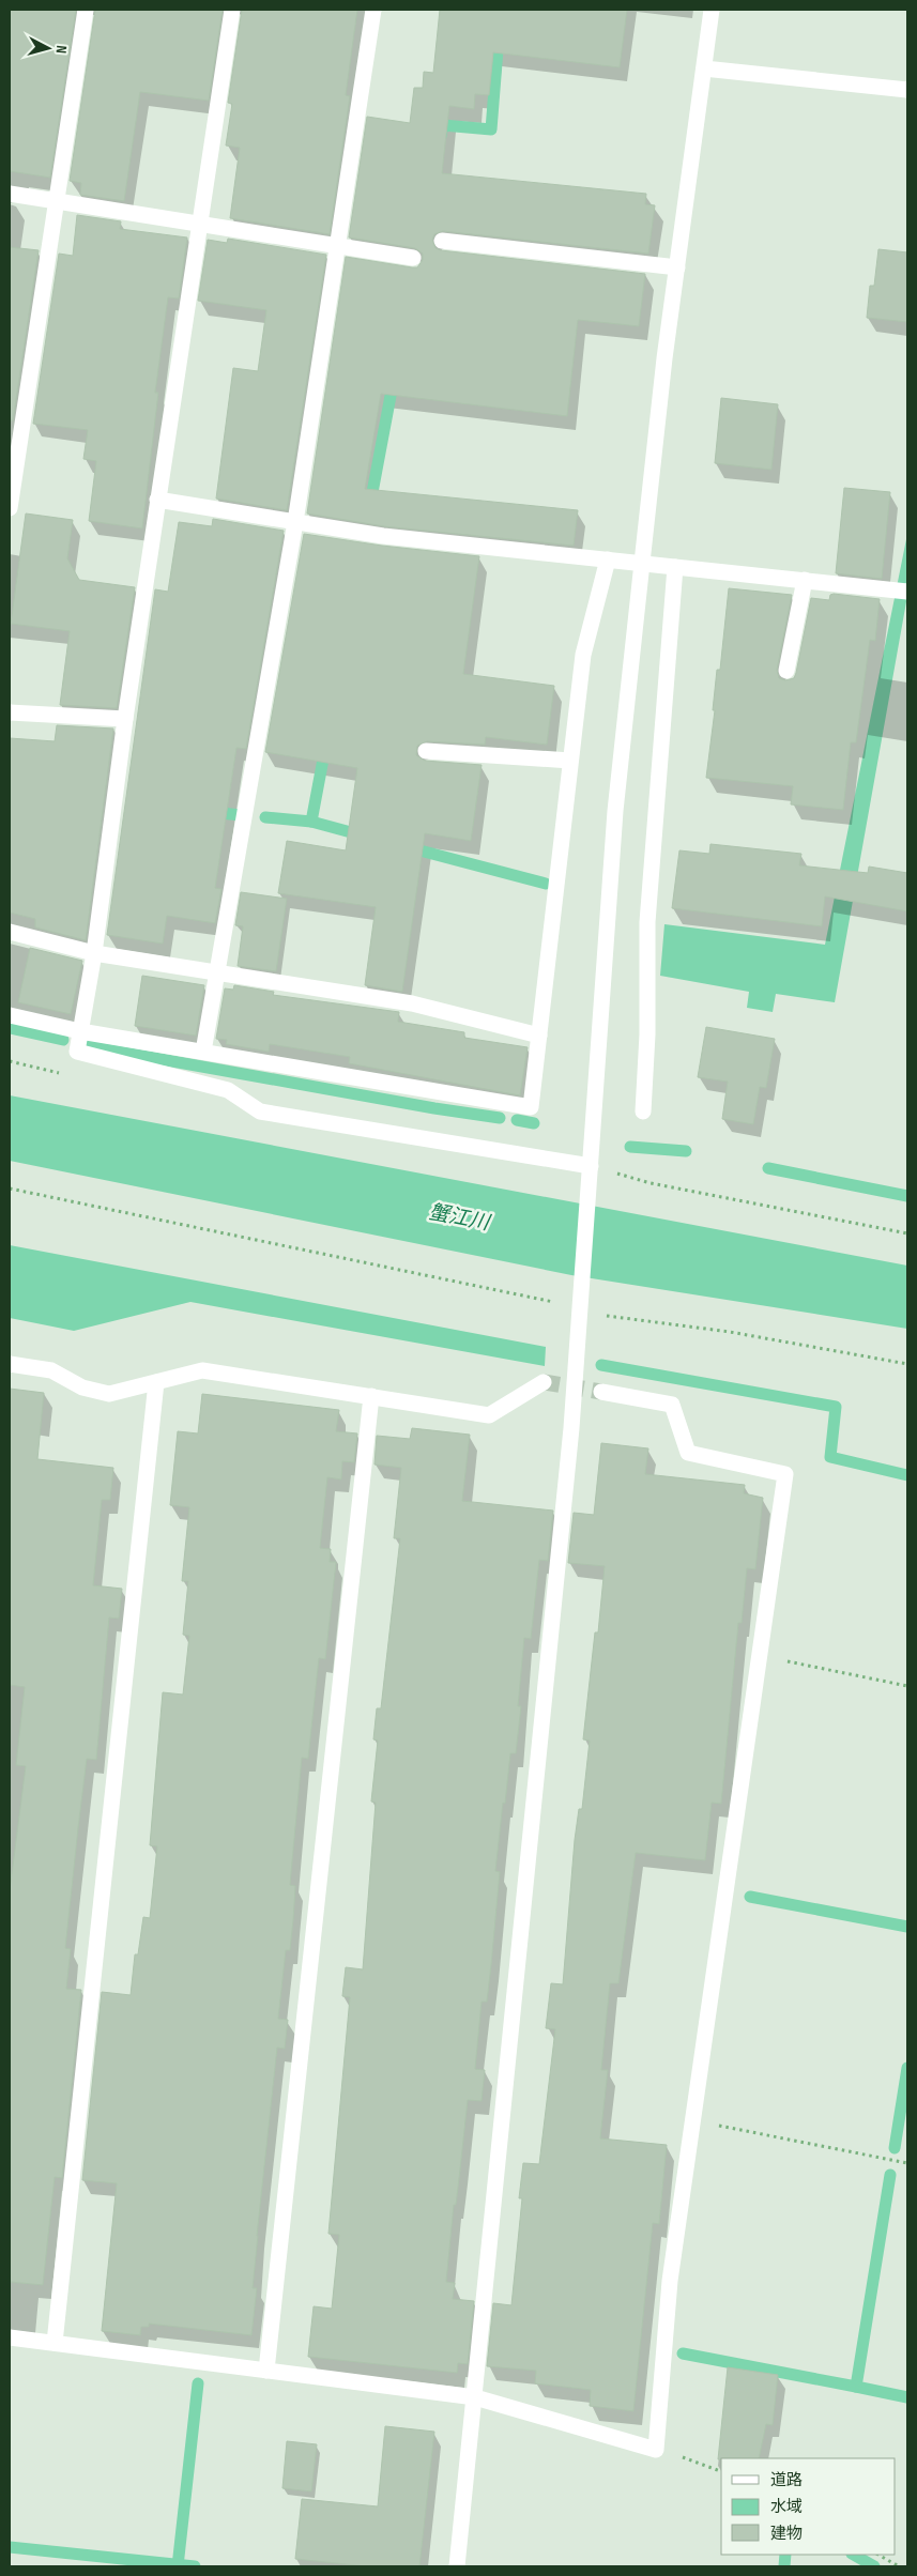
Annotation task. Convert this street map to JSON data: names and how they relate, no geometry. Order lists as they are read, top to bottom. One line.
{"water":["蟹江川"],"legend":["道路","水域","建物"],"north":"right"}
